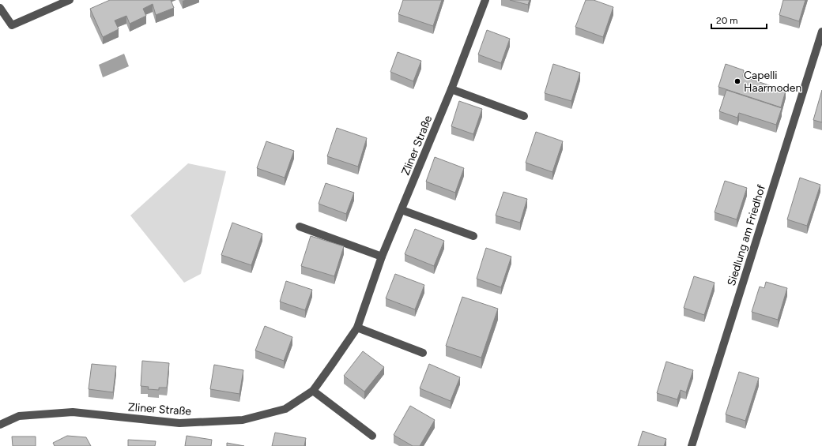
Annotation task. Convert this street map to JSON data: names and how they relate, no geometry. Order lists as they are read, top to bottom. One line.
{"streets":{"street":["Zliner Straße","Siedlung am Friedhof"]},"places":["Capelli Haarmoden"],"scale_bar":"20 m"}
